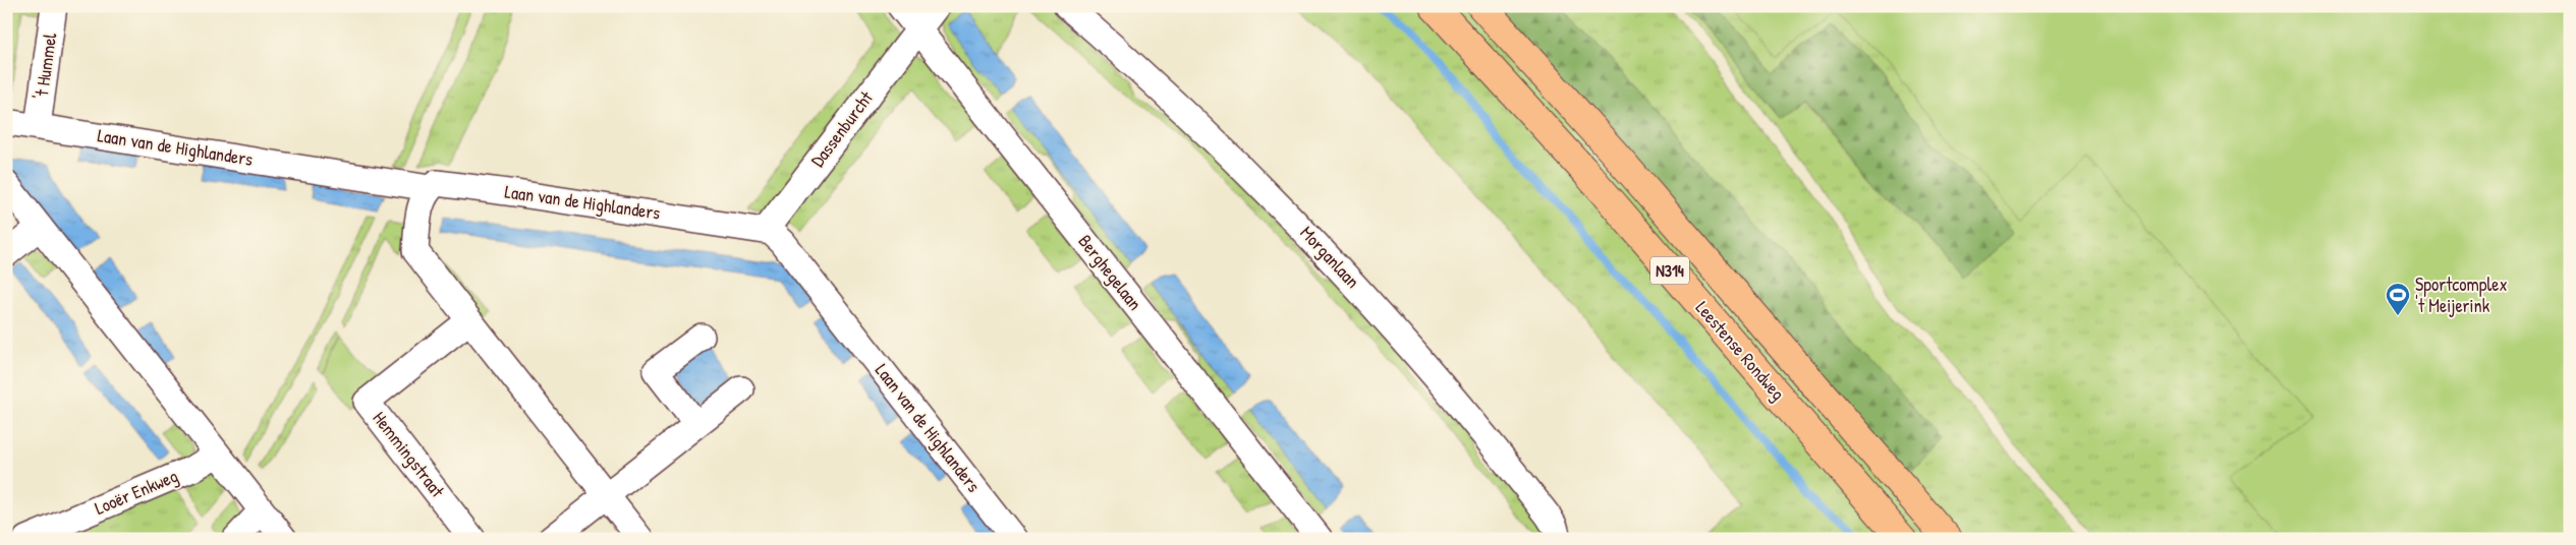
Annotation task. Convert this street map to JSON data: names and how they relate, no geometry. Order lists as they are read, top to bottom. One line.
{"streets":{"main road":["N314","Leestense Rondweg"],"street":["'t Hummel","Dassenburcht","Laan van de Highlanders","Morganlaan","Berghegelaan","Hemmingstraat","Looër Enkweg"]},"crossings":[["'t Hummel","Laan van de Highlanders"],["Dassenburcht","Laan van de Highlanders"],["Dassenburcht","Berghegelaan"]],"places":{"sports":["Sportcomplex 't Meijerink"]}}
